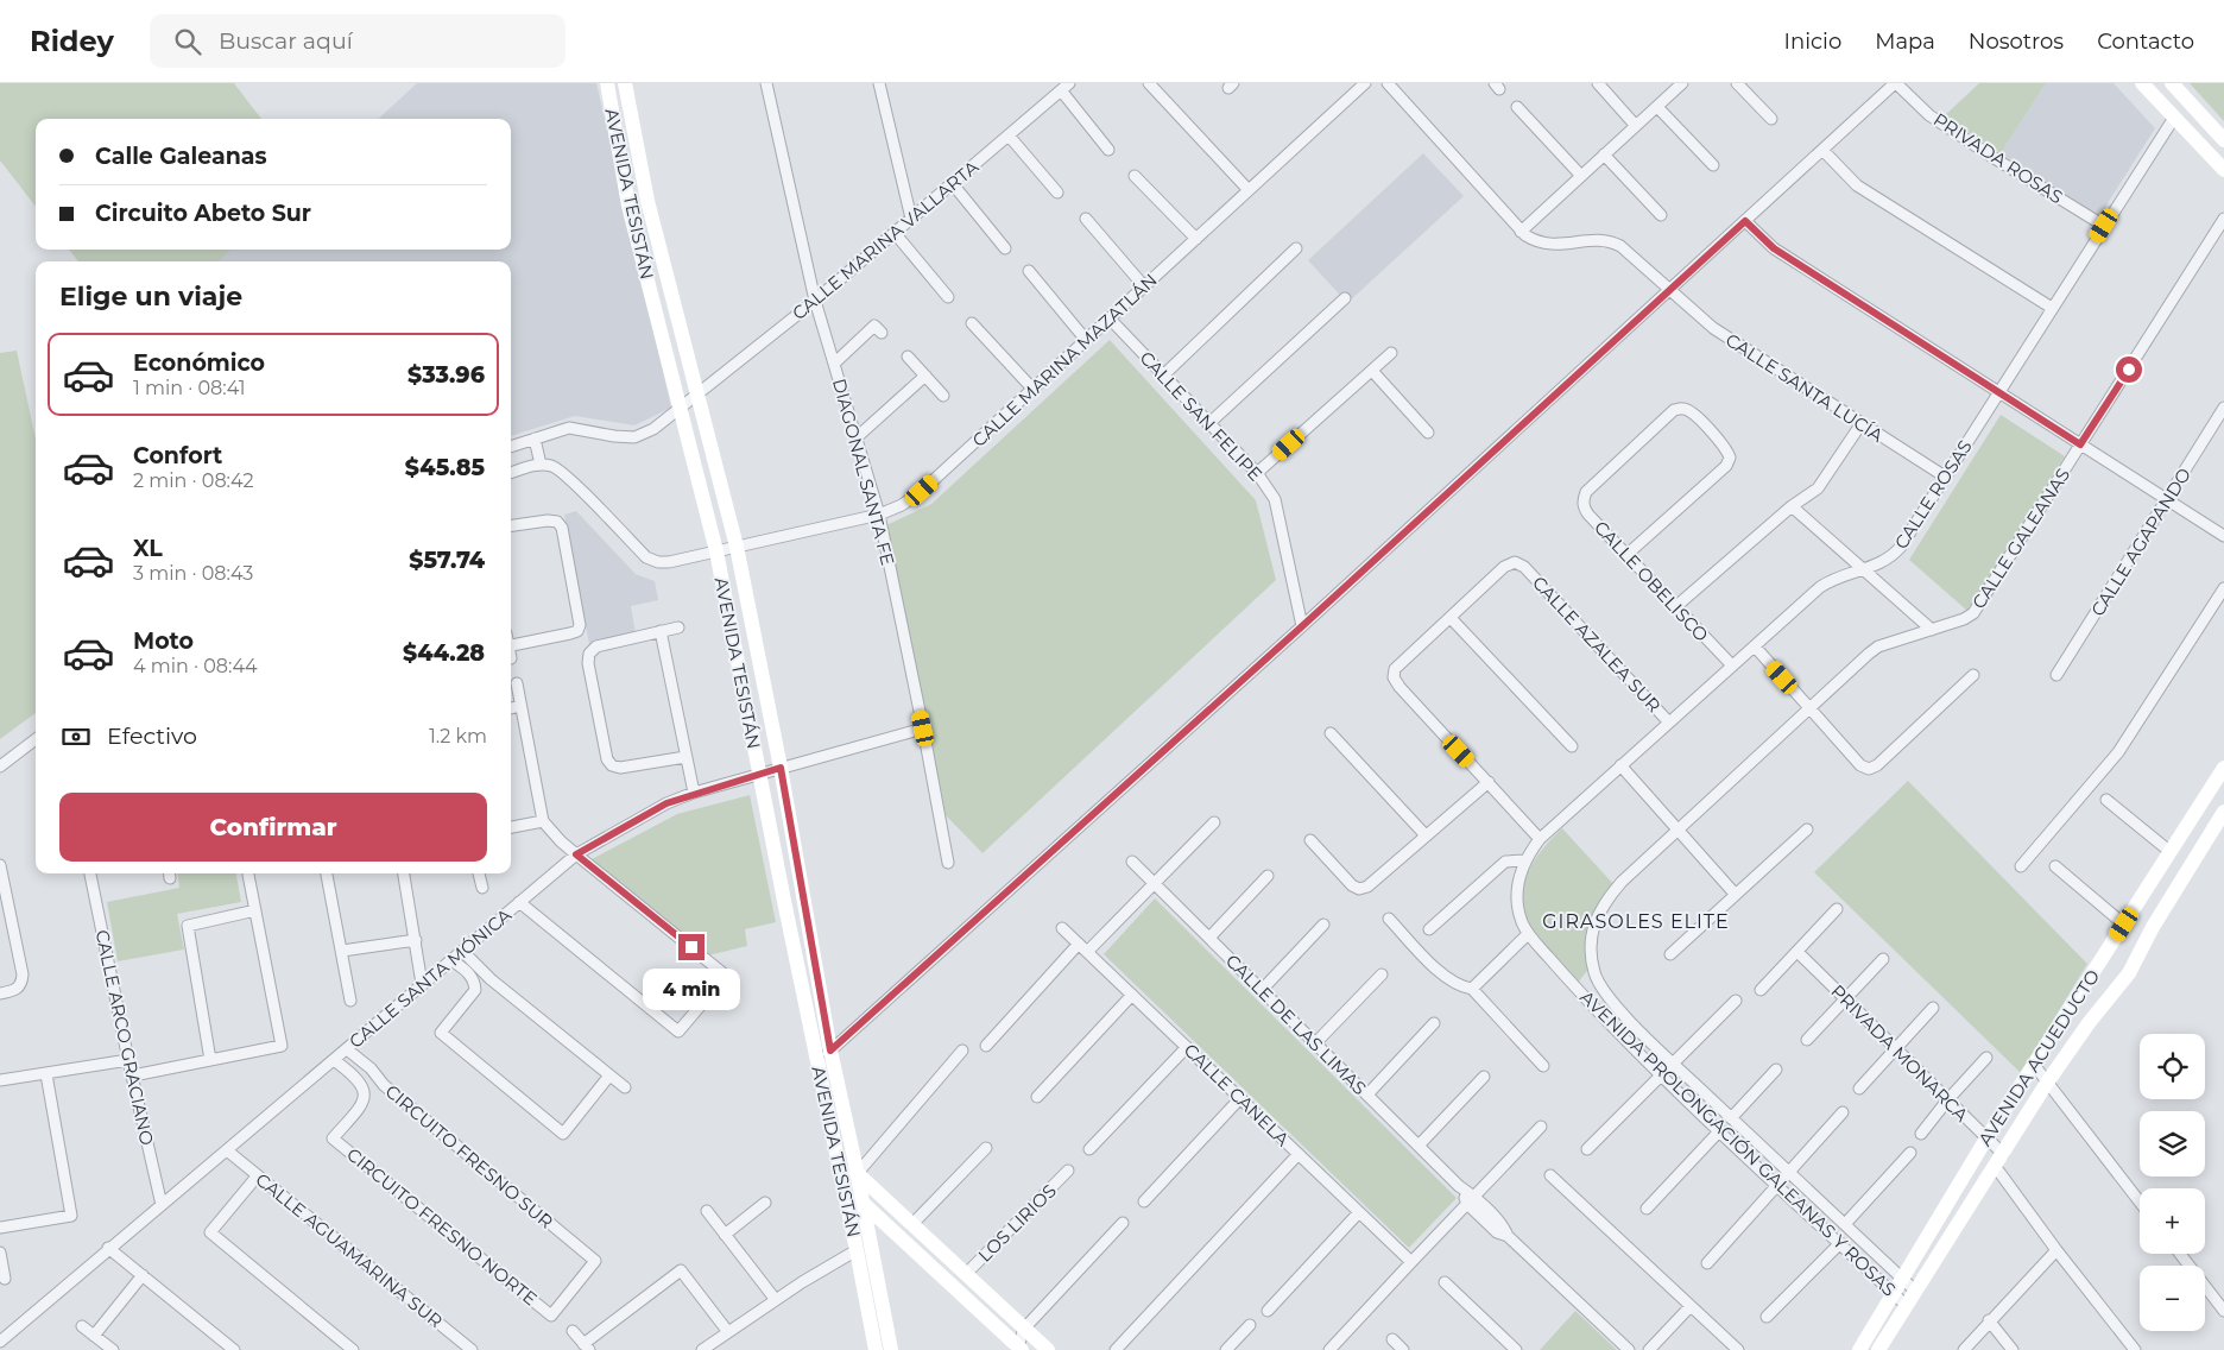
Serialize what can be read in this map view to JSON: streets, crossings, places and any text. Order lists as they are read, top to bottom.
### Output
{
  "streets": {
    "street": [
      "PRIVADA ROSAS",
      "AVENIDA TESISTÁN",
      "CALLE MARINA VALLARTA",
      "CALLE MARINA MAZATLÁN",
      "CALLE SANTA LUCÍA",
      "CALLE SAN FELIPE",
      "DIAGONAL SANTA FE",
      "CALLE ROSAS",
      "CALLE GALEANAS",
      "CALLE AGAPANDO",
      "CALLE OBELISCO",
      "CALLE AZALEA SUR",
      "CALLE SANTA MÓNICA",
      "CALLE DE LAS LIMAS",
      "CALLE ARCO GRACIANO",
      "PRIVADA MONARCA",
      "AVENIDA ACUEDUCTO",
      "CALLE CANELA",
      "AVENIDA PROLONGACIÓN GALEANAS Y ROSAS",
      "CIRCUITO FRESNO SUR",
      "LOS LIRIOS",
      "CIRCUITO FRESNO NORTE",
      "CALLE AGUAMARINA SUR"
    ]
  },
  "crossings": [
    ["PRIVADA ROSAS", "CALLE ROSAS"],
    ["AVENIDA TESISTÁN", "CALLE MARINA VALLARTA"],
    ["AVENIDA TESISTÁN", "CALLE MARINA MAZATLÁN"],
    ["AVENIDA TESISTÁN", "CALLE SANTA MÓNICA"],
    ["CALLE MARINA VALLARTA", "DIAGONAL SANTA FE"],
    ["CALLE MARINA MAZATLÁN", "CALLE SAN FELIPE"],
    ["CALLE MARINA MAZATLÁN", "DIAGONAL SANTA FE"],
    ["CALLE SANTA LUCÍA", "CALLE ROSAS"],
    ["DIAGONAL SANTA FE", "CALLE SANTA MÓNICA"],
    ["CALLE ROSAS", "CALLE OBELISCO"],
    ["CALLE ROSAS", "CALLE AZALEA SUR"],
    ["CALLE ROSAS", "AVENIDA PROLONGACIÓN GALEANAS Y ROSAS"],
    ["CALLE GALEANAS", "AVENIDA PROLONGACIÓN GALEANAS Y ROSAS"],
    ["CALLE SANTA MÓNICA", "CALLE ARCO GRACIANO"],
    ["CALLE SANTA MÓNICA", "CIRCUITO FRESNO SUR"],
    ["CALLE SANTA MÓNICA", "CIRCUITO FRESNO NORTE"],
    ["CALLE SANTA MÓNICA", "CALLE AGUAMARINA SUR"],
    ["PRIVADA MONARCA", "AVENIDA ACUEDUCTO"],
    ["AVENIDA ACUEDUCTO", "AVENIDA PROLONGACIÓN GALEANAS Y ROSAS"],
    ["CIRCUITO FRESNO SUR", "CIRCUITO FRESNO NORTE"]
  ],
  "districts": ["GIRASOLES ELITE"],
  "page": {
    "header": "Ridey",
    "search": "Buscar aquí",
    "nav": [
      "Inicio",
      "Mapa",
      "Nosotros",
      "Contacto"
    ],
    "banner": ["Calle Galeanas", "Circuito Abeto Sur"],
    "heading": "Elige un viaje",
    "list": [
      {
        "name": "Económico",
        "note": "1 min · 08:41",
        "value": "$33.96"
      },
      {
        "name": "Confort",
        "note": "2 min · 08:42",
        "value": "$45.85"
      },
      {
        "name": "XL",
        "note": "3 min · 08:43",
        "value": "$57.74"
      },
      {
        "name": "Moto",
        "note": "4 min · 08:44",
        "value": "$44.28"
      }
    ],
    "pay": ["Efectivo", "1.2 km"],
    "buttons": "Confirmar",
    "bubble": "4 min",
    "map_buttons": ["+", "−"]
  }
}
